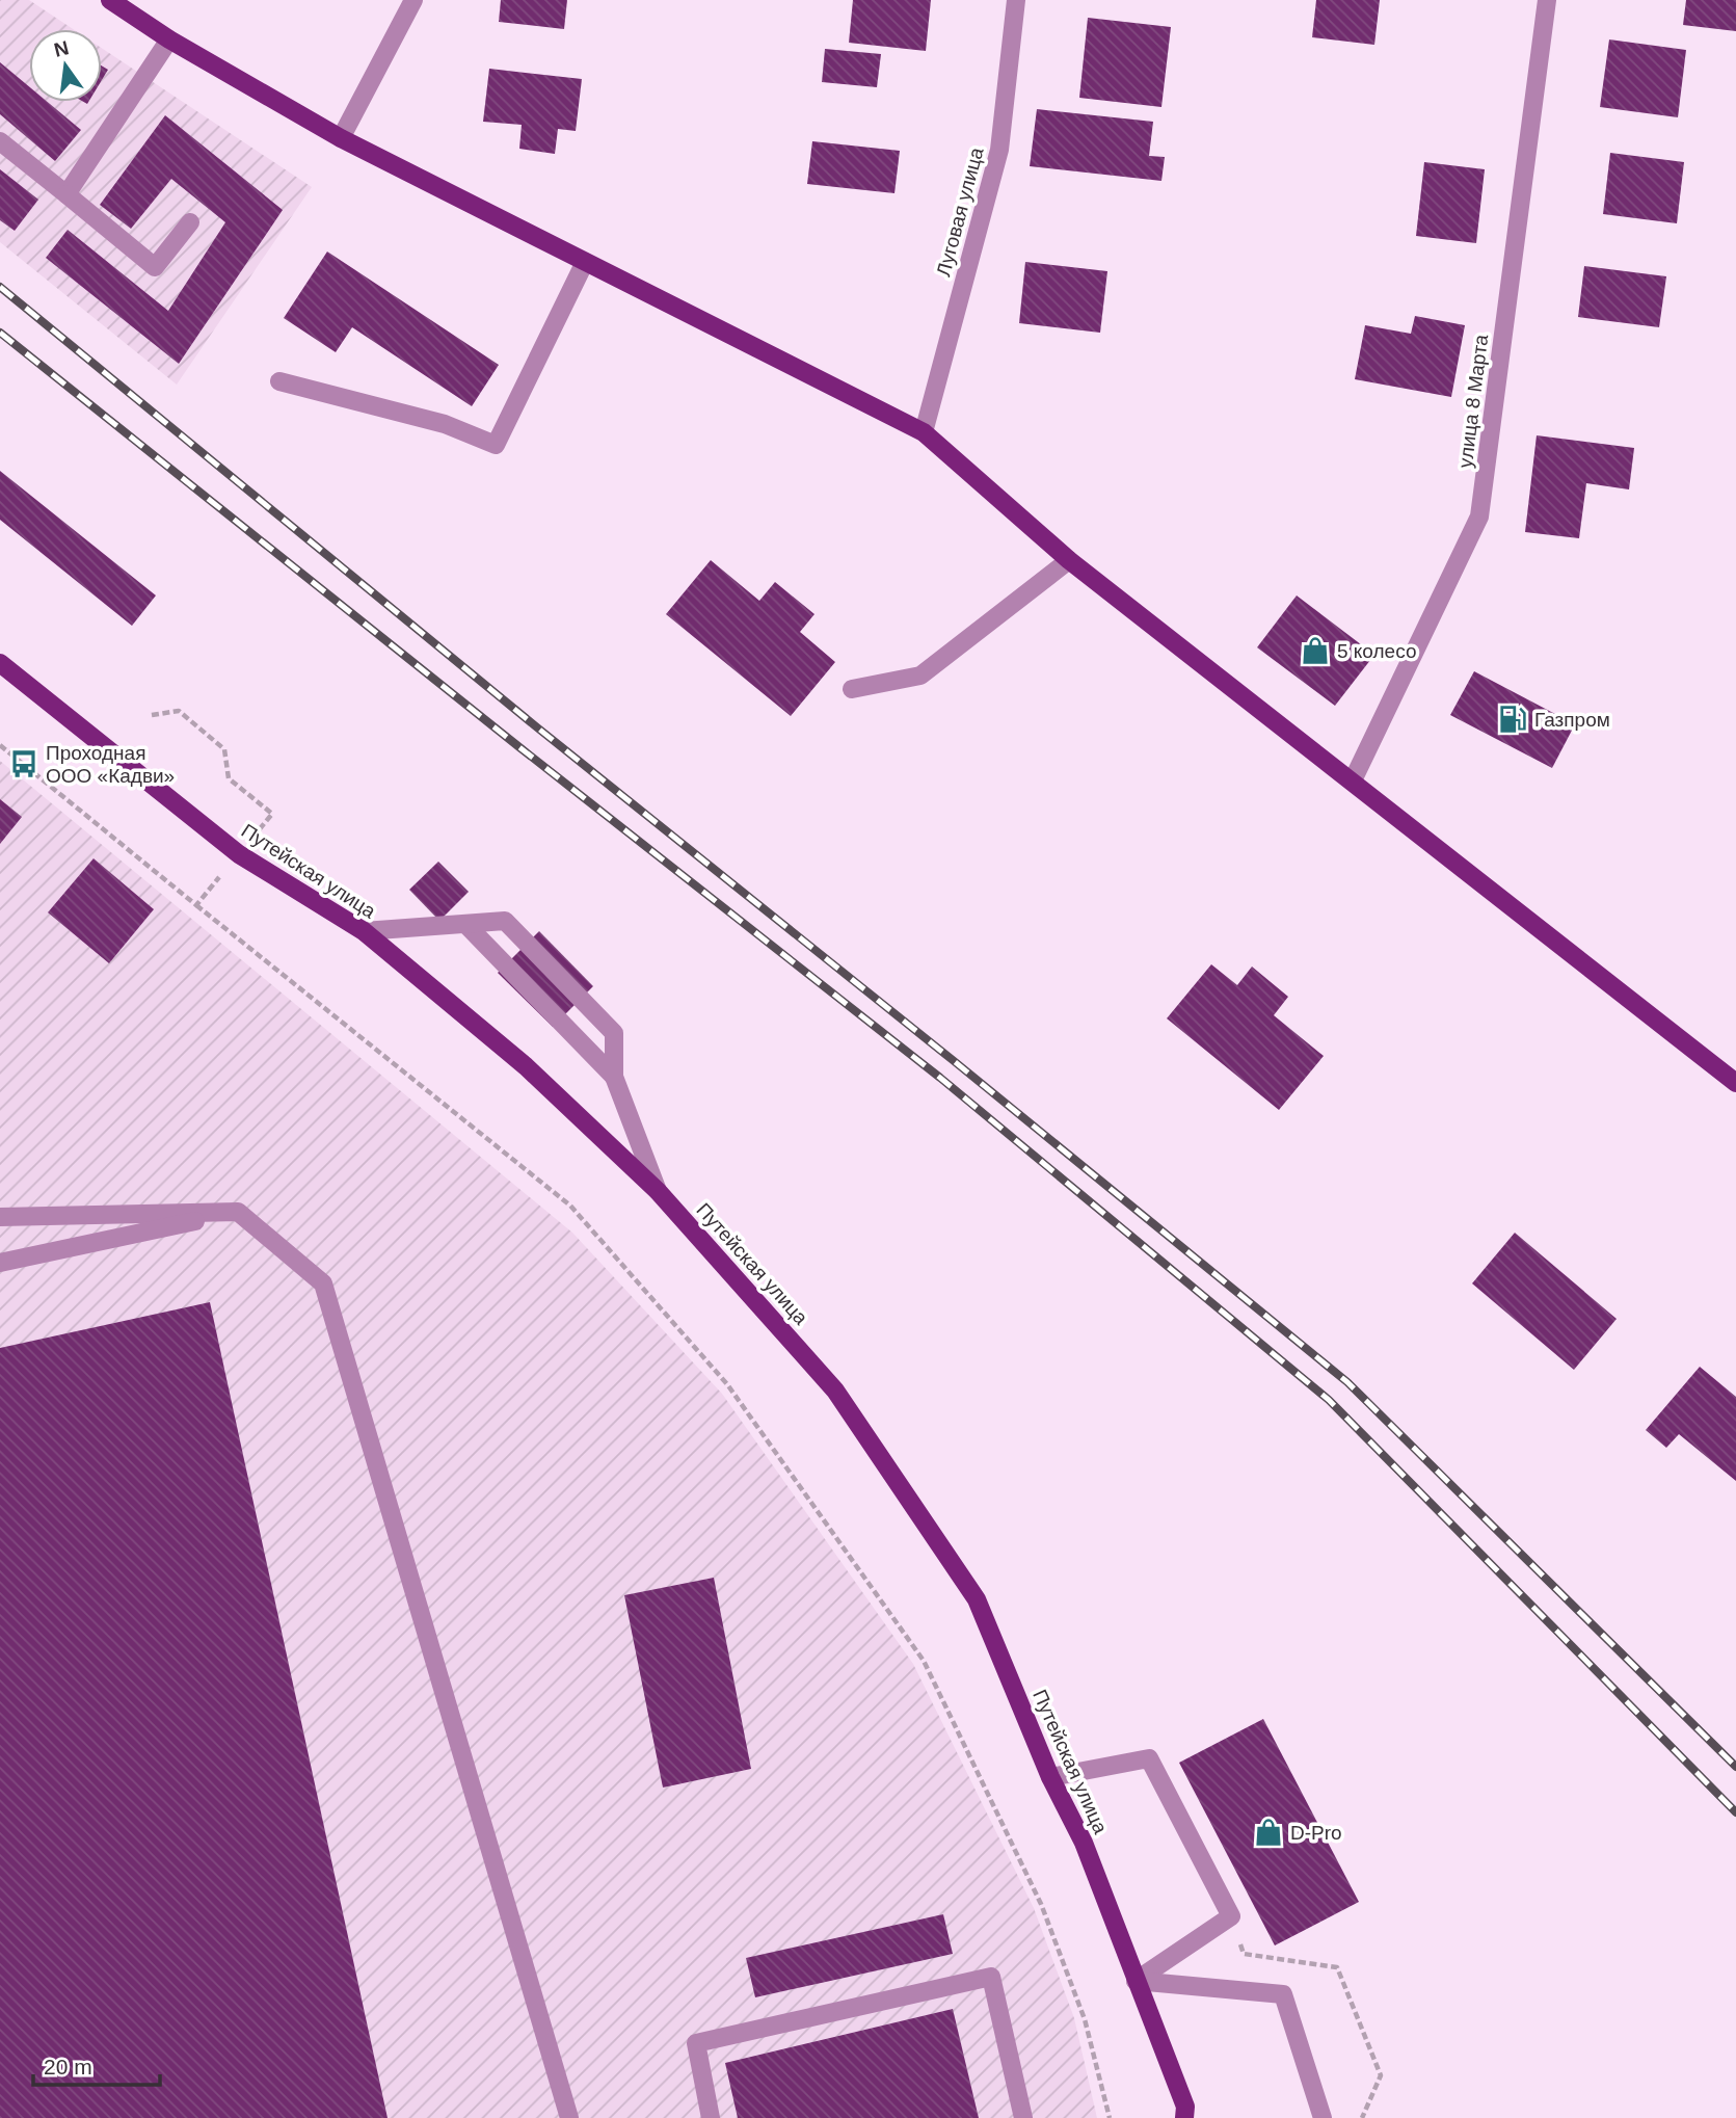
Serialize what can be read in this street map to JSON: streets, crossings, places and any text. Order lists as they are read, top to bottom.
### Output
{
  "streets": {
    "main road": ["Путейская улица"],
    "street": ["Луговая улица", "улица 8 Марта"]
  },
  "places": {
    "shop": ["5 колесо", "D-Pro"],
    "fuel station": ["Газпром"],
    "bus stop": ["Проходная ООО «Кадви»"]
  },
  "scale_bar": "20 m",
  "north": "top"
}
